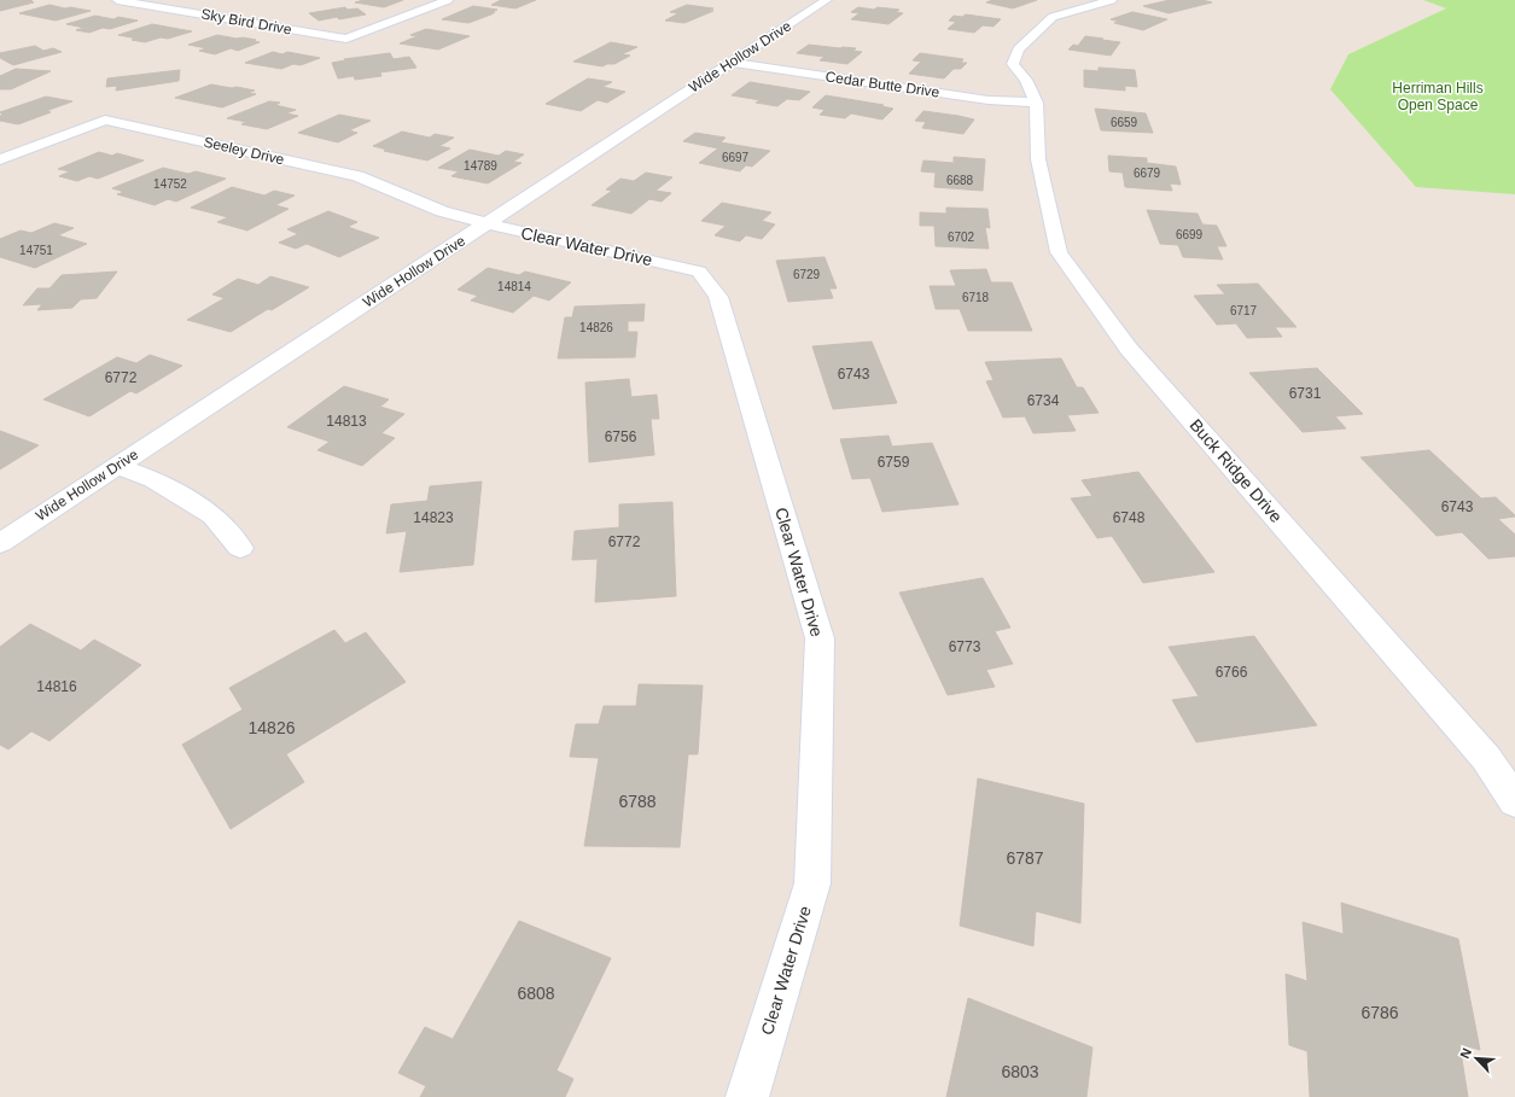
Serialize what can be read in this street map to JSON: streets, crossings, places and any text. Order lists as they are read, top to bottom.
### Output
{
  "streets": {
    "street": [
      "Sky Bird Drive",
      "Wide Hollow Drive",
      "Cedar Butte Drive",
      "Seeley Drive",
      "Clear Water Drive",
      "Buck Ridge Drive"
    ]
  },
  "crossings": [
    ["Wide Hollow Drive", "Cedar Butte Drive"],
    ["Wide Hollow Drive", "Seeley Drive"],
    ["Wide Hollow Drive", "Clear Water Drive"],
    ["Cedar Butte Drive", "Buck Ridge Drive"],
    ["Seeley Drive", "Clear Water Drive"]
  ],
  "parks": ["Herriman Hills Open Space"],
  "house_numbers": [
    "6659",
    "6697",
    "14789",
    "6679",
    "6688",
    "14752",
    "6699",
    "6702",
    "14751",
    "6729",
    "14814",
    "6718",
    "6717",
    "14826",
    "6743",
    "6772",
    "6731",
    "6734",
    "14813",
    "6756",
    "6759",
    "6743",
    "14823",
    "6748",
    "6772",
    "6773",
    "6766",
    "14816",
    "14826",
    "6788",
    "6787",
    "6808",
    "6786",
    "6803"
  ],
  "north": "top left"
}
